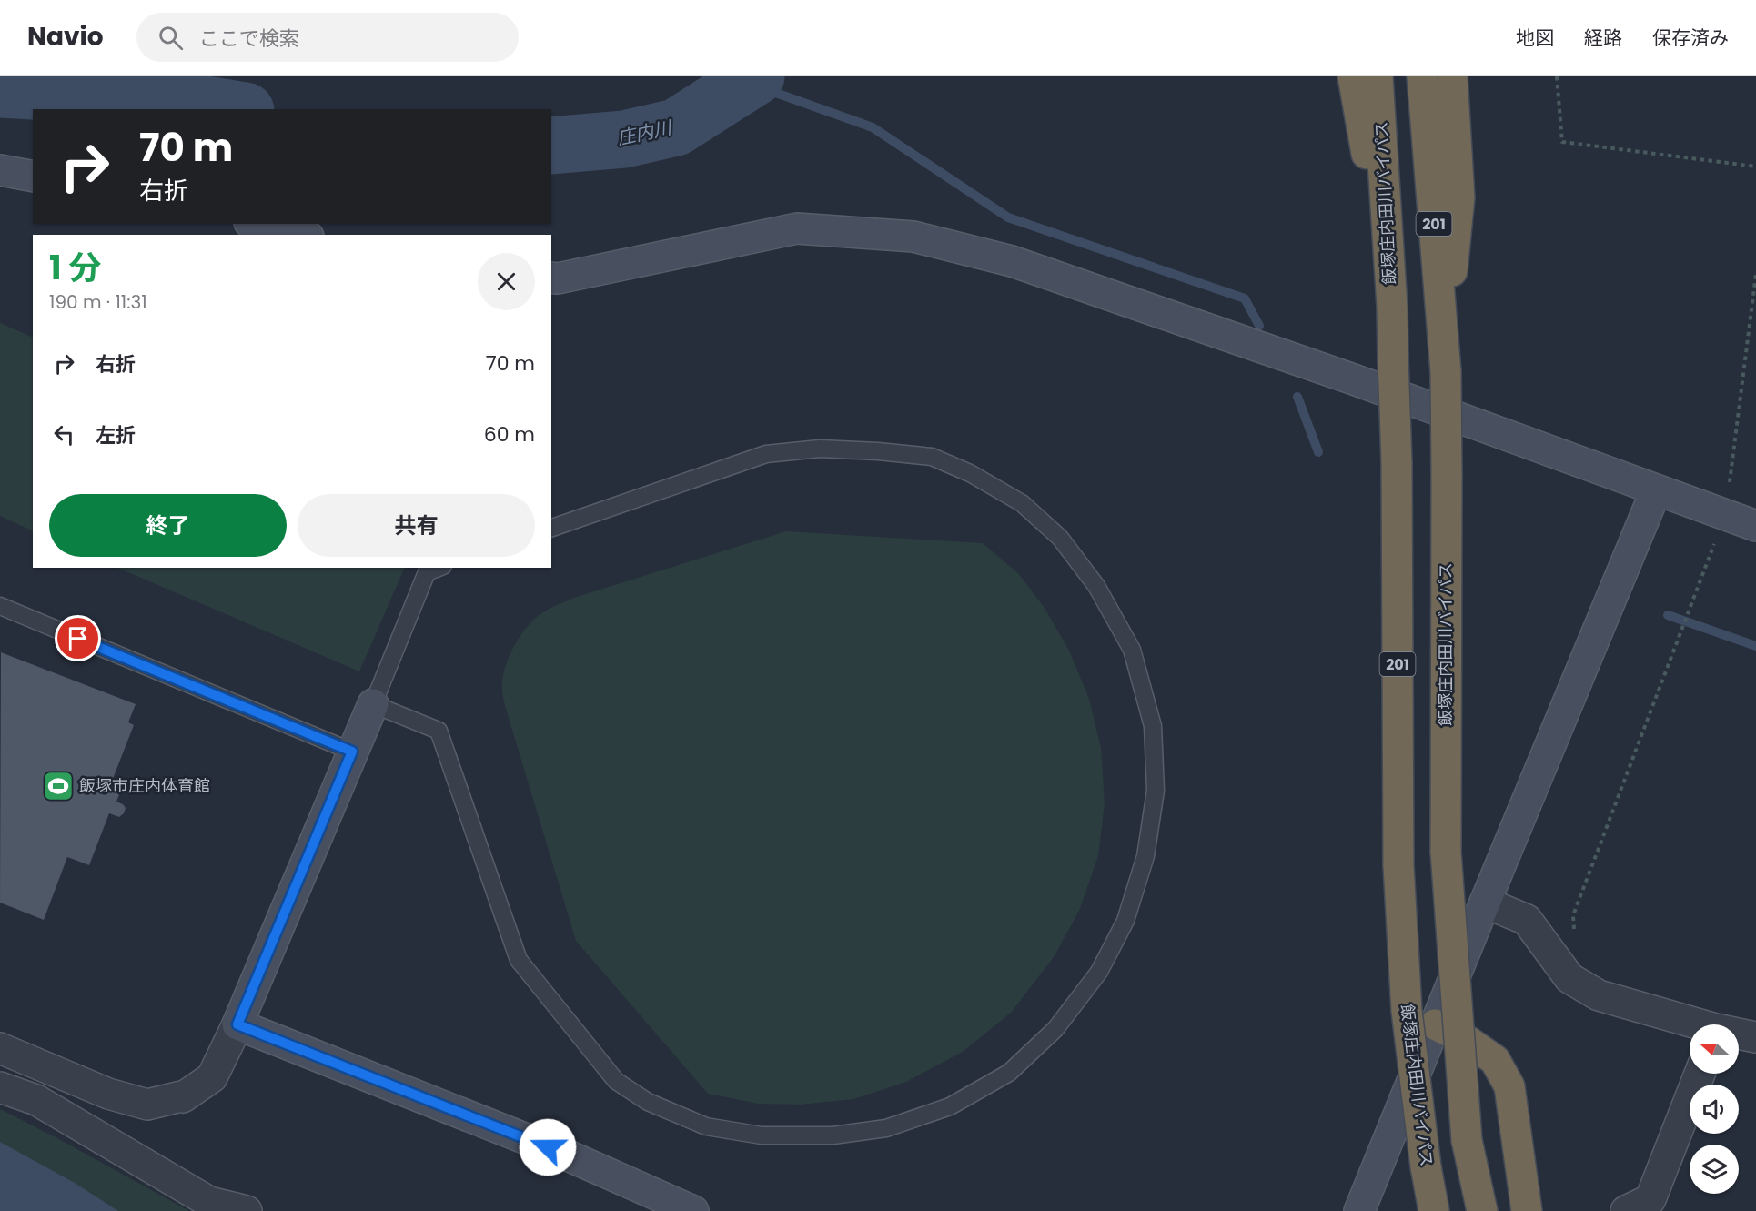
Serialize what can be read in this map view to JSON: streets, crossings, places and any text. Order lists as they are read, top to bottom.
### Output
{
  "streets": {
    "highway": ["飯塚庄内田川バイパス", "201"]
  },
  "water": ["庄内川"],
  "places": {
    "sports": ["飯塚市庄内体育館"]
  },
  "north": "left",
  "page": {
    "header": "Navio",
    "search": "ここで検索",
    "nav": ["地図", "経路", "保存済み"],
    "turn": ["70 m", "右折"],
    "heading": ["1 分", "190 m · 11:31"],
    "list": [
      {
        "name": "右折",
        "value": "70 m"
      },
      {
        "name": "左折",
        "value": "60 m"
      }
    ],
    "buttons": ["終了", "共有"]
  }
}
